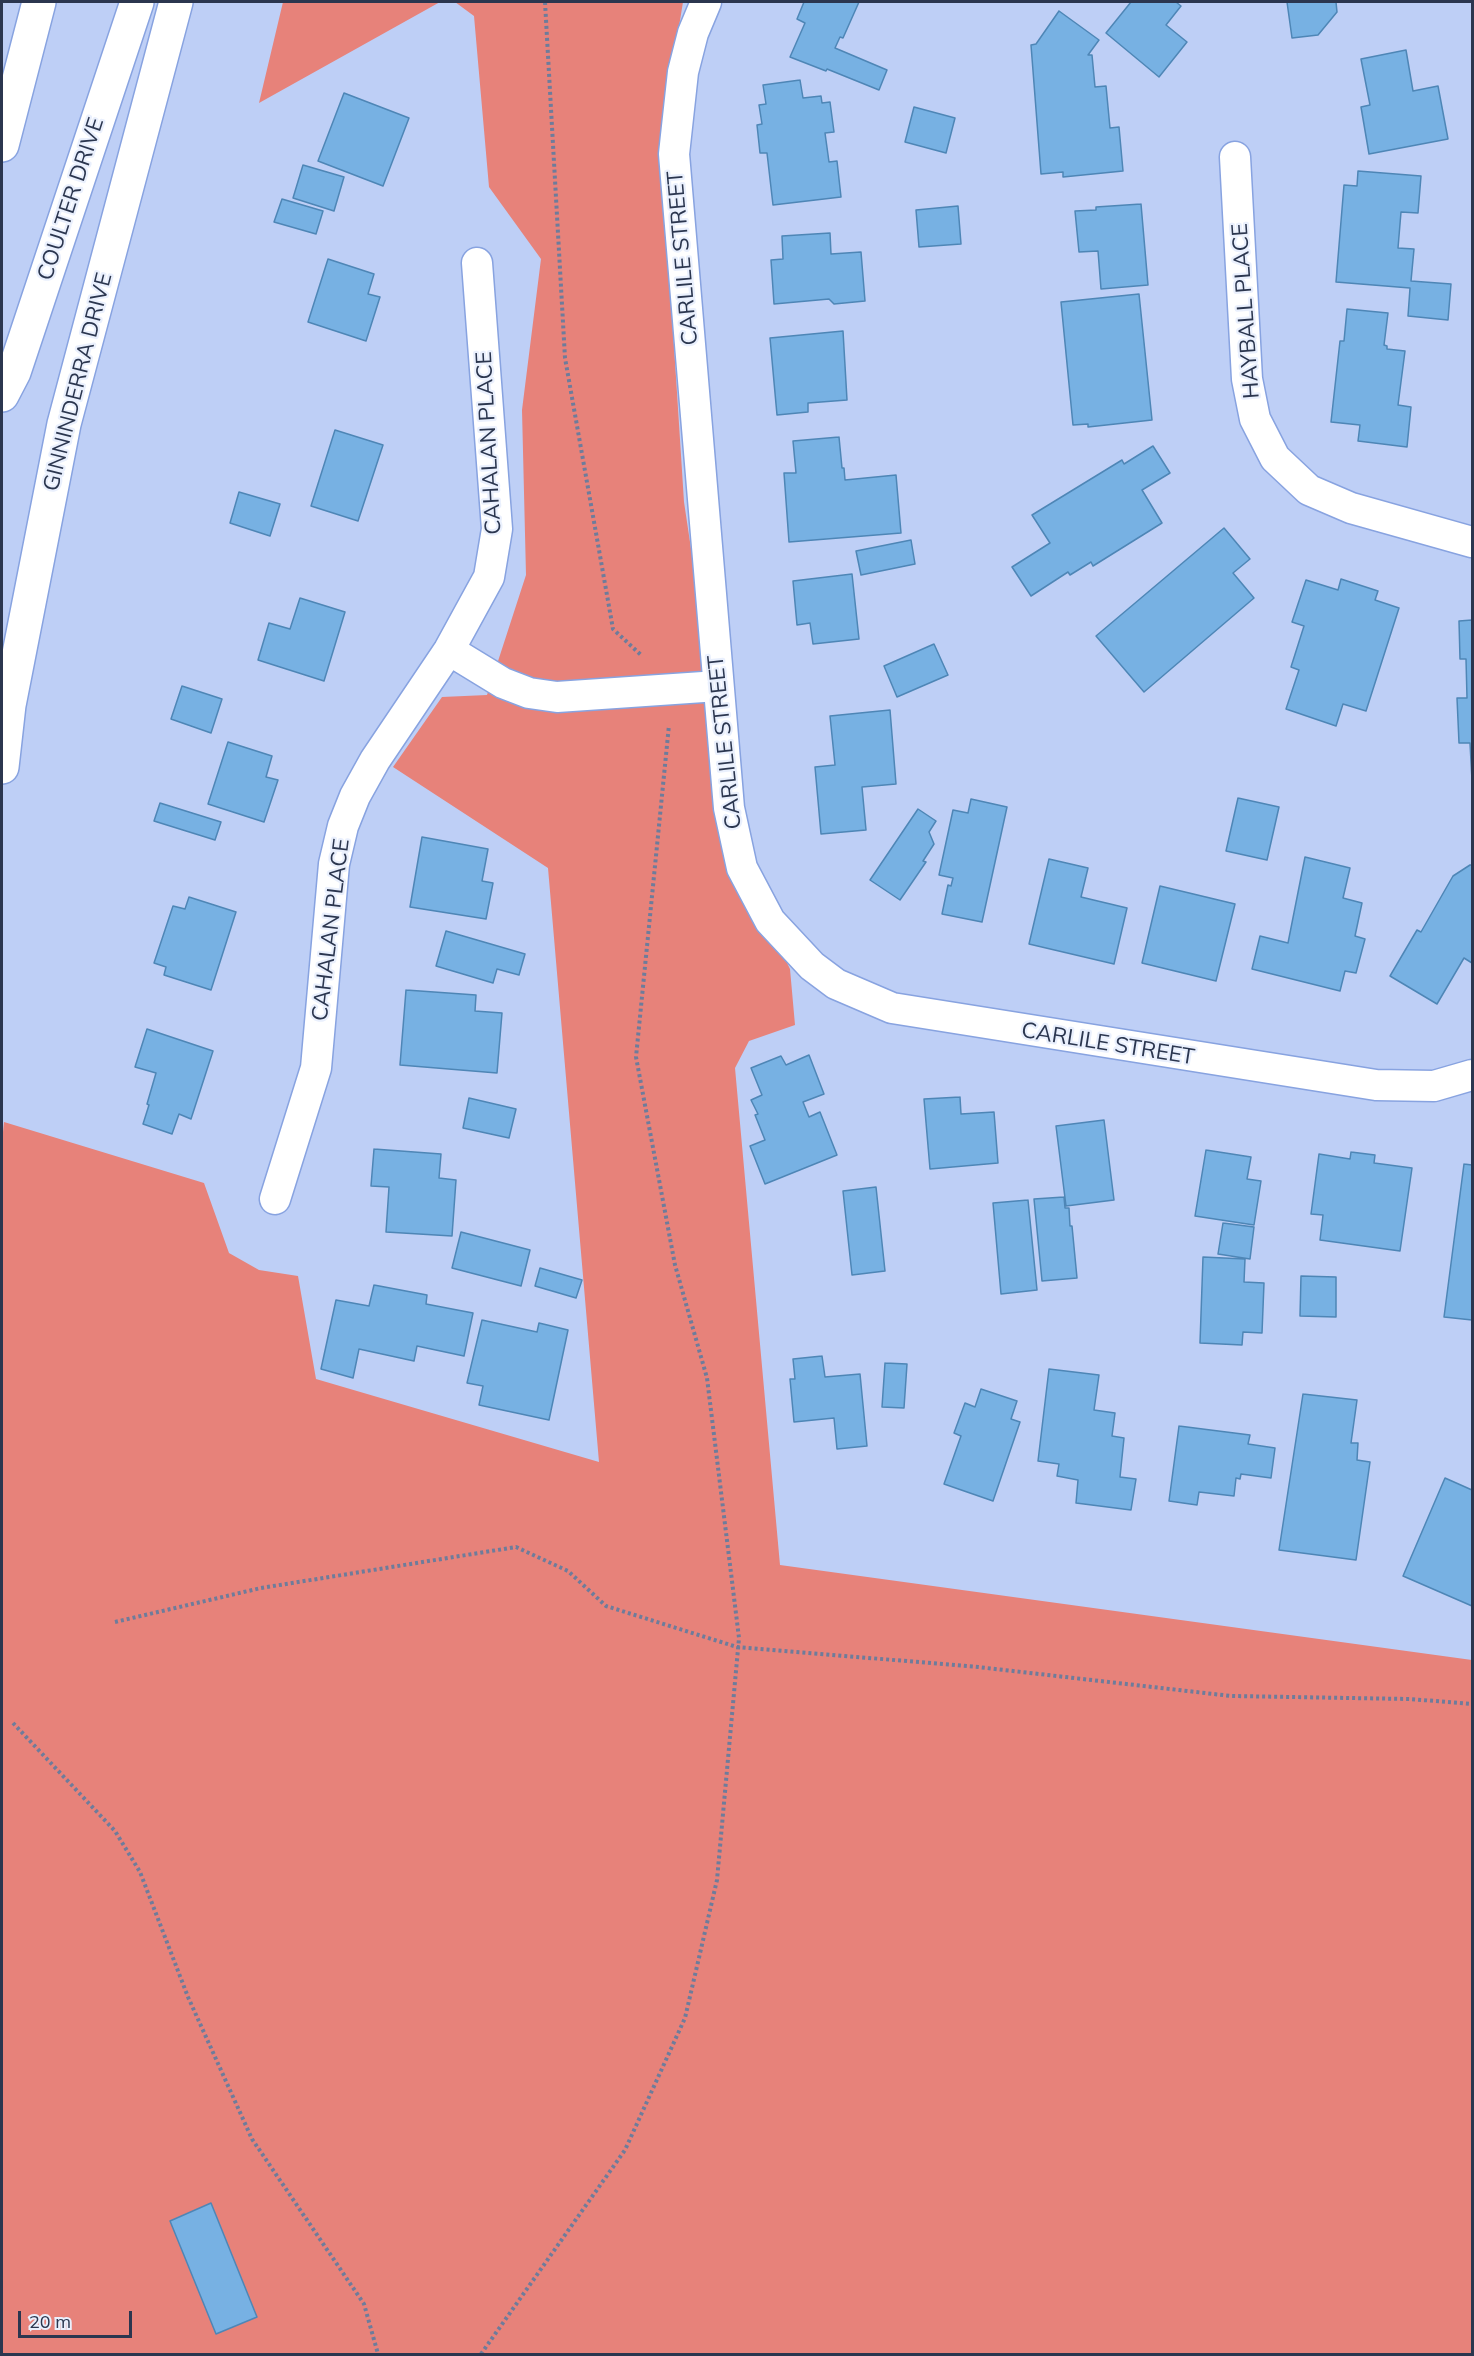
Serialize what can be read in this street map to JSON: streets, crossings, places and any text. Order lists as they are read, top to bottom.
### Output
{
  "streets": {
    "main road": ["COULTER DRIVE", "GINNINDERRA DRIVE"],
    "street": ["CARLILE STREET", "HAYBALL PLACE", "CAHALAN PLACE"]
  },
  "scale_bar": "20 m"
}
